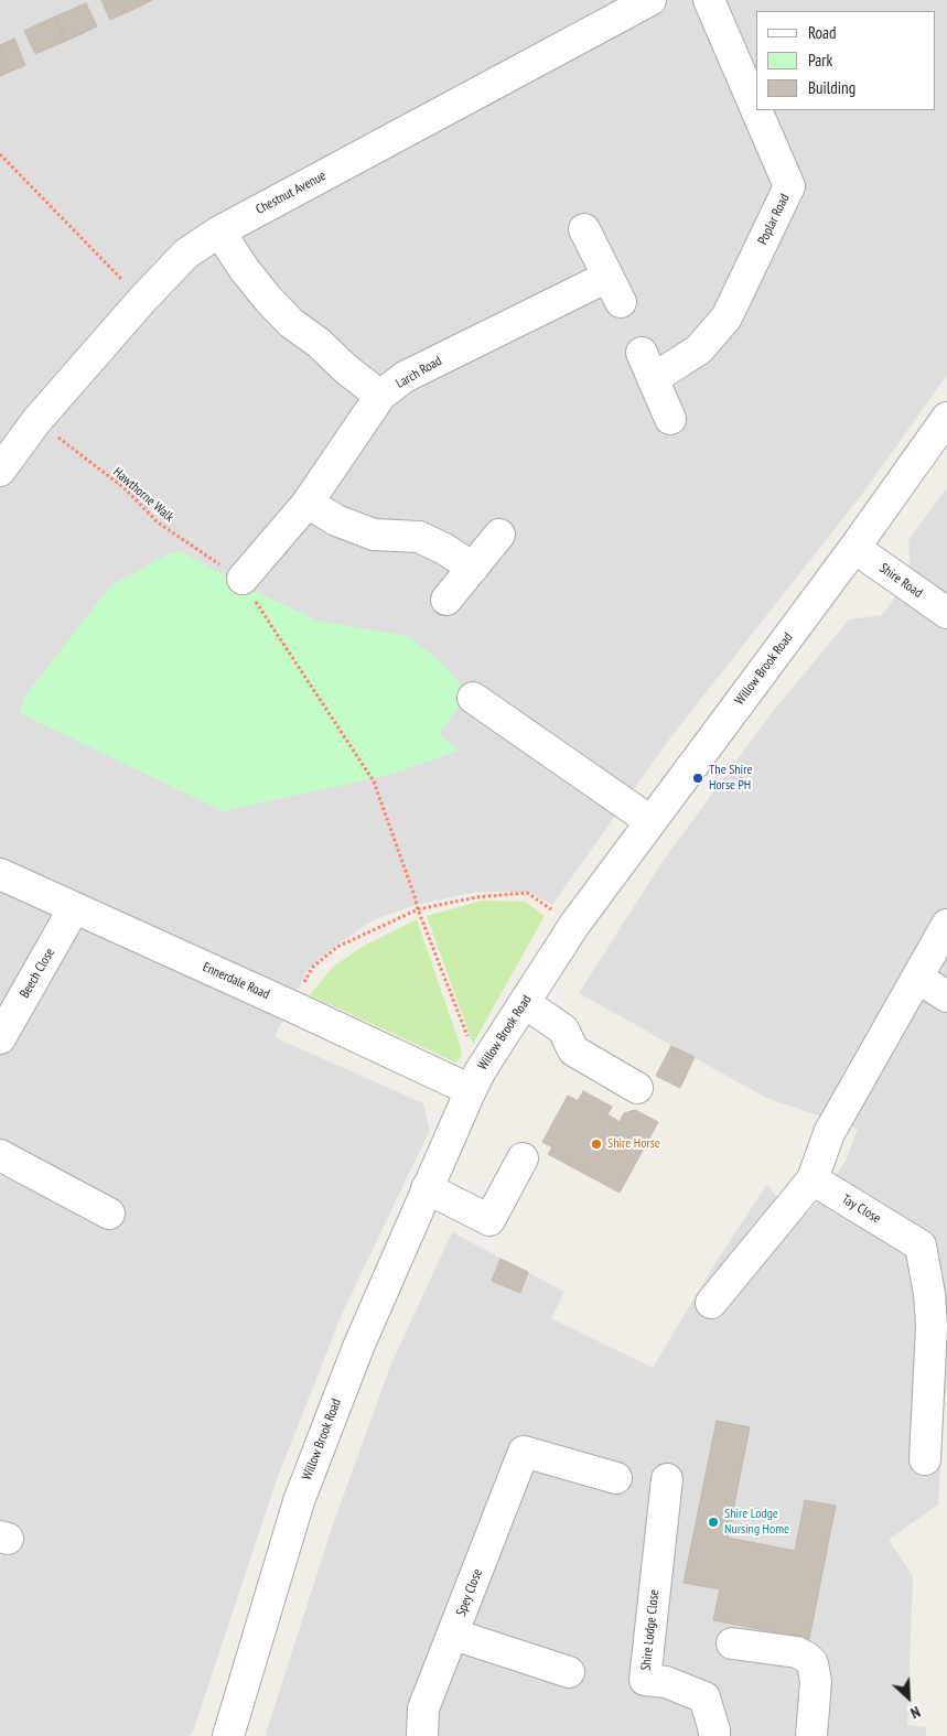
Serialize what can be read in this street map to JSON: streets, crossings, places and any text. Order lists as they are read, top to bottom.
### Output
{
  "streets": {
    "street": [
      "Chestnut Avenue",
      "Poplar Road",
      "Larch Road",
      "Shire Road",
      "Willow Brook Road",
      "Beech Close",
      "Ennerdale Road",
      "Tay Close",
      "Spey Close",
      "Shire Lodge Close"
    ],
    "path": ["Hawthorne Walk"]
  },
  "crossings": [
    ["Chestnut Avenue", "Larch Road"],
    ["Chestnut Avenue", "Hawthorne Walk"],
    ["Shire Road", "Willow Brook Road"],
    ["Willow Brook Road", "Ennerdale Road"],
    ["Beech Close", "Ennerdale Road"]
  ],
  "places": ["The Shire Horse PH", "Shire Horse", "Shire Lodge Nursing Home"],
  "legend": ["Road", "Park", "Building"],
  "north": "bottom right"
}
